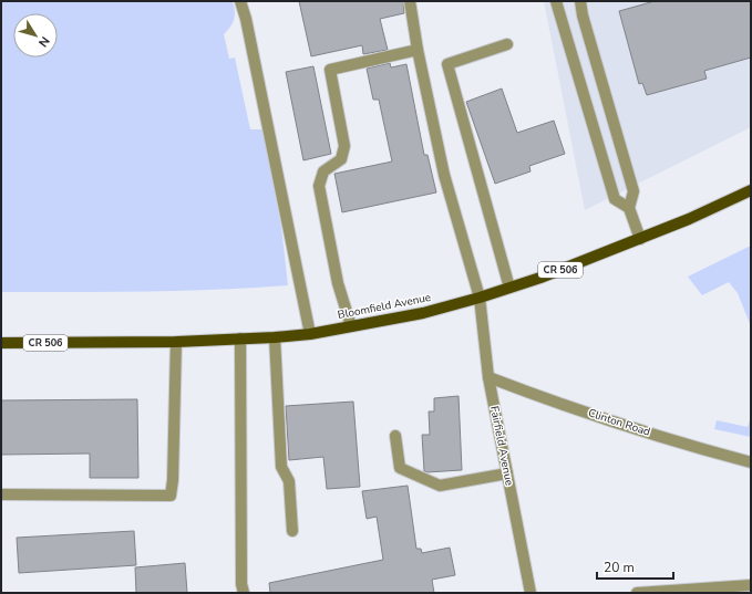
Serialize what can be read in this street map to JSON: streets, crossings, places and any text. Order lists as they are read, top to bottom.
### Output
{
  "streets": {
    "main road": ["CR 506", "Bloomfield Avenue"],
    "street": ["Clinton Road", "Fairfield Avenue"]
  },
  "crossings": [
    ["Bloomfield Avenue", "Fairfield Avenue"],
    ["Clinton Road", "Fairfield Avenue"]
  ],
  "scale_bar": "20 m",
  "north": "bottom right"
}
